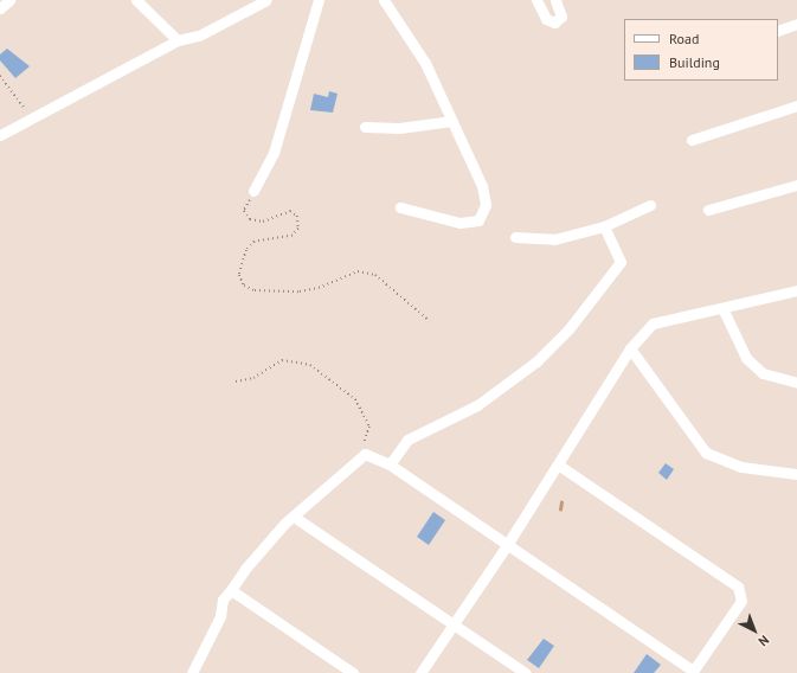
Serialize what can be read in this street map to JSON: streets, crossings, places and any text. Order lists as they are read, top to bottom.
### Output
{
  "legend": ["Road", "Building"],
  "north": "bottom right"
}
